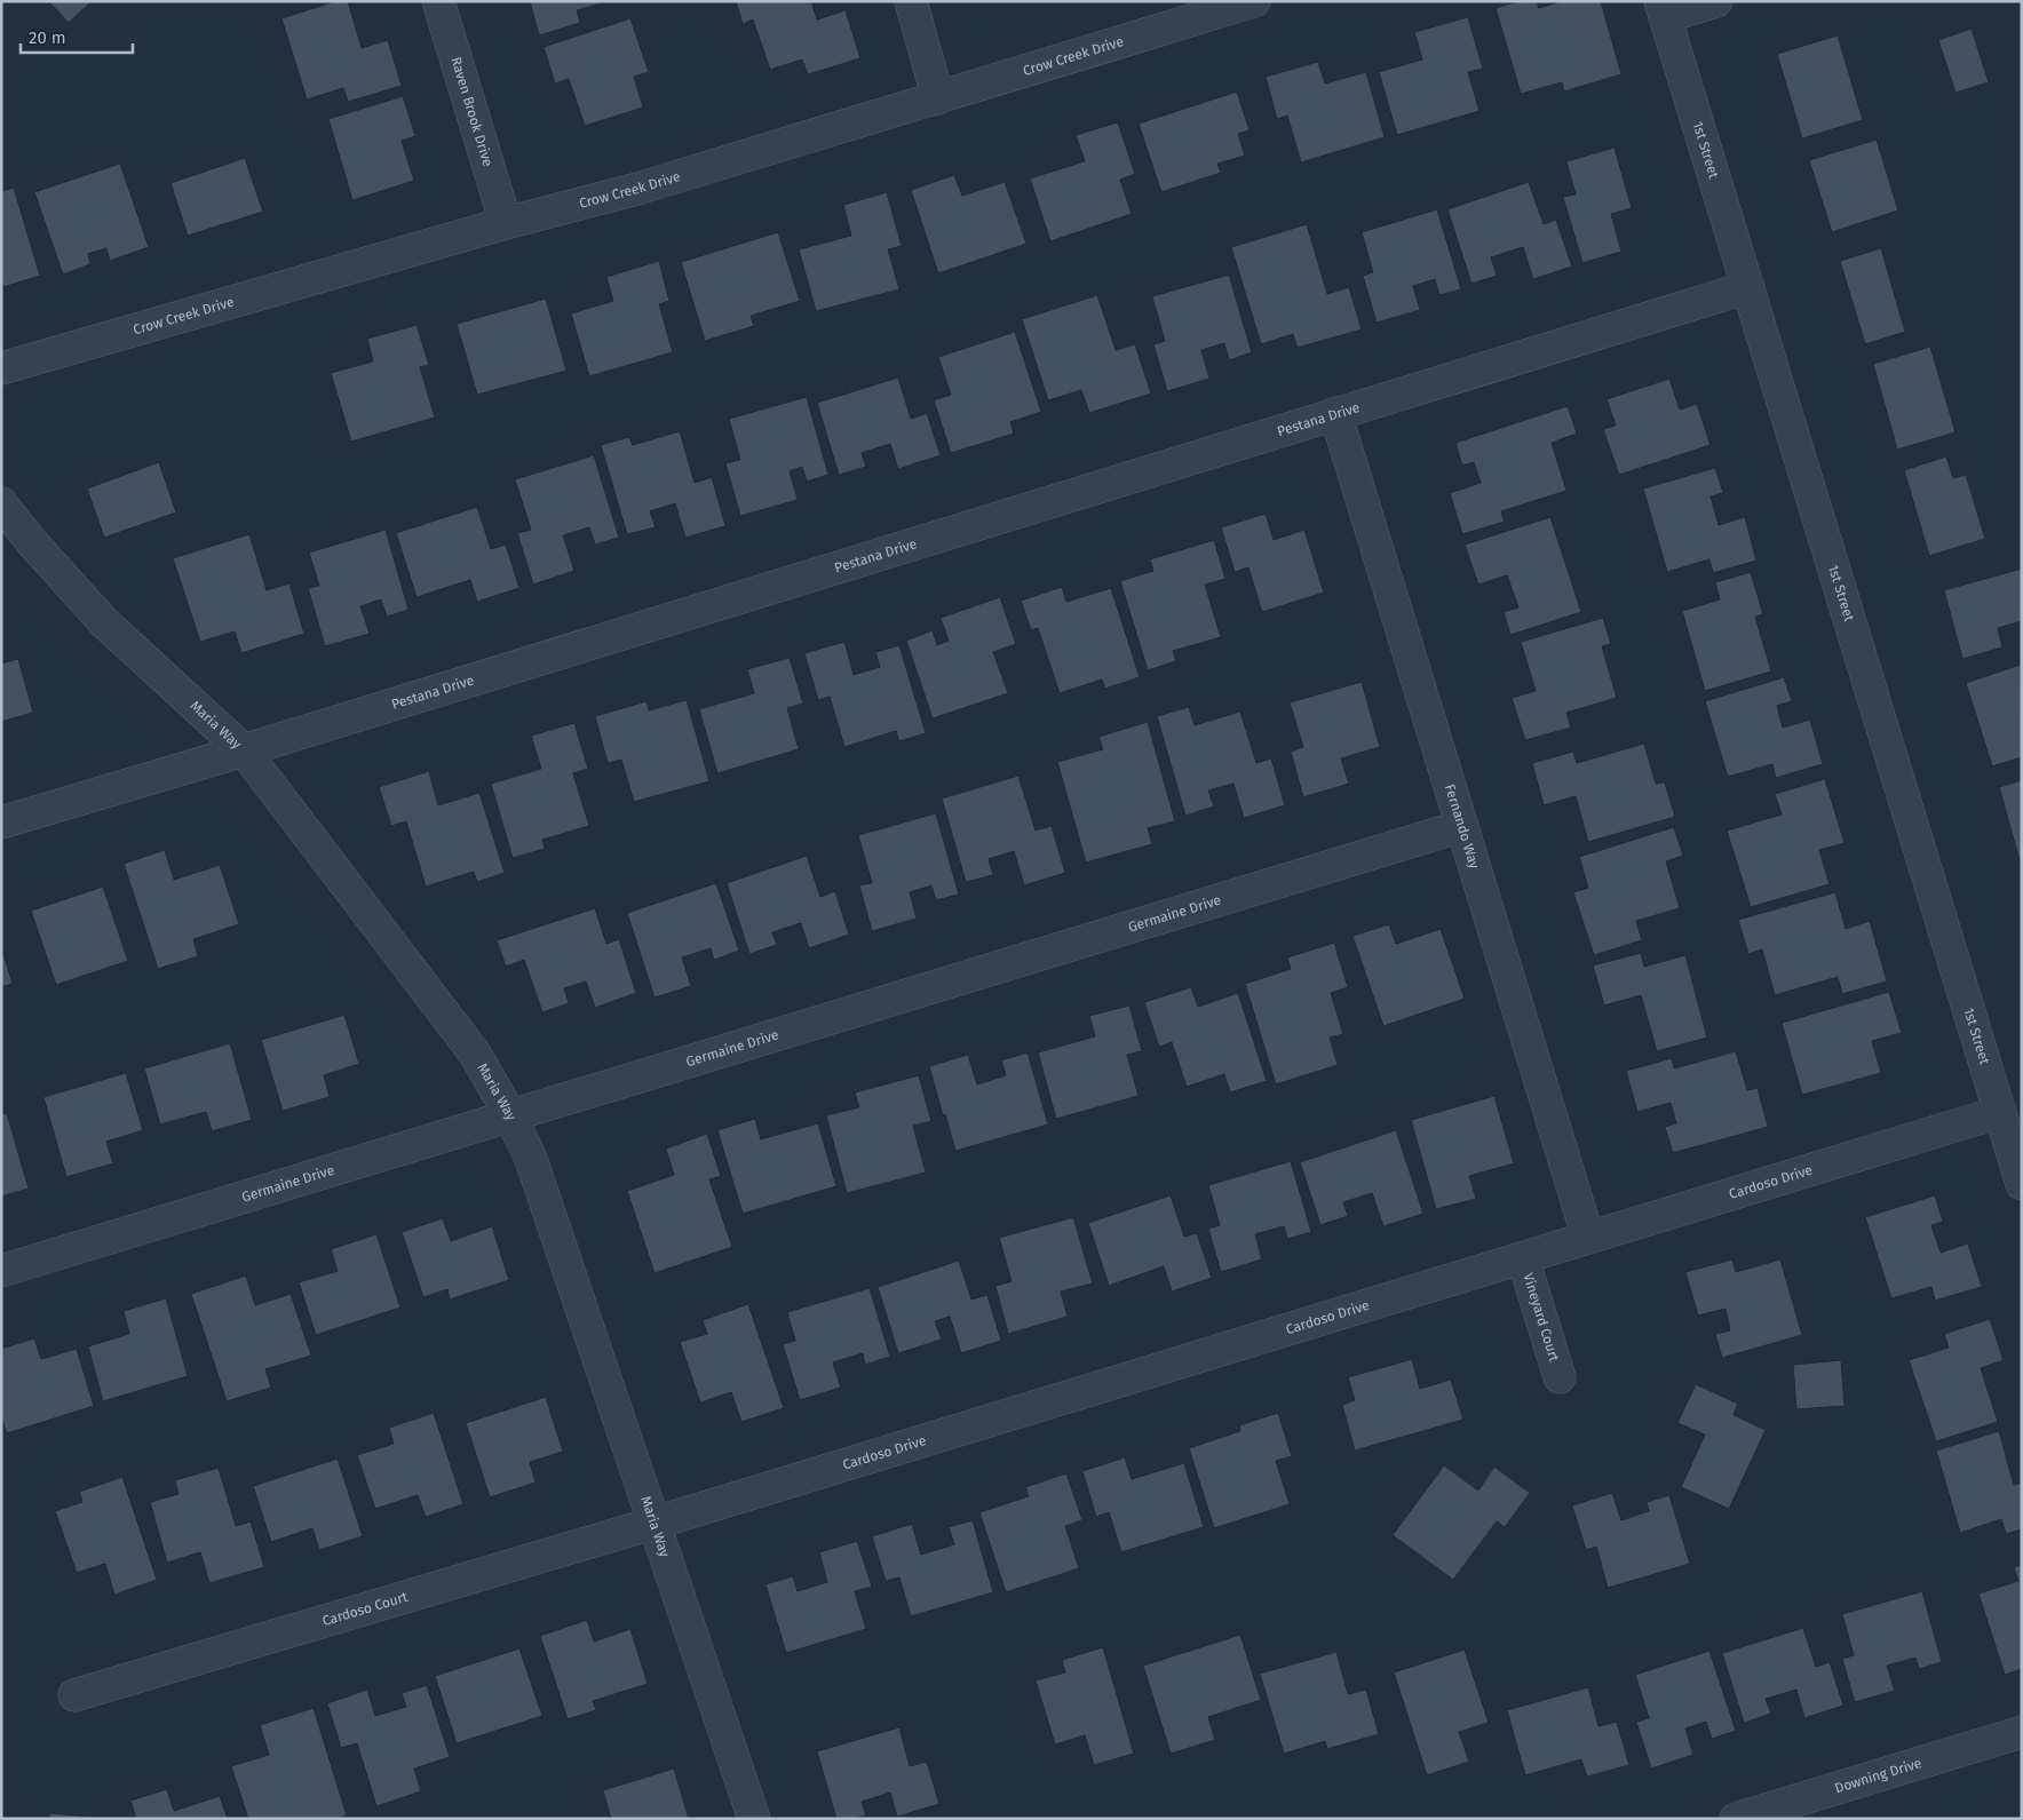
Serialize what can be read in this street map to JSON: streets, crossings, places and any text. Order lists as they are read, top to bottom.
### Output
{
  "streets": {
    "street": [
      "Crow Creek Drive",
      "Raven Brook Drive",
      "1st Street",
      "Pestana Drive",
      "Maria Way",
      "Fernando Way",
      "Germaine Drive",
      "Cardoso Drive",
      "Vineyard Court",
      "Cardoso Court",
      "Downing Drive"
    ]
  },
  "crossings": [
    ["Crow Creek Drive", "Raven Brook Drive"],
    ["1st Street", "Pestana Drive"],
    ["1st Street", "Cardoso Drive"],
    ["Pestana Drive", "Maria Way"],
    ["Pestana Drive", "Fernando Way"],
    ["Maria Way", "Germaine Drive"],
    ["Maria Way", "Cardoso Drive"],
    ["Maria Way", "Cardoso Court"],
    ["Fernando Way", "Germaine Drive"],
    ["Fernando Way", "Cardoso Drive"],
    ["Cardoso Drive", "Vineyard Court"],
    ["Cardoso Drive", "Cardoso Court"]
  ],
  "scale_bar": "20 m"
}
